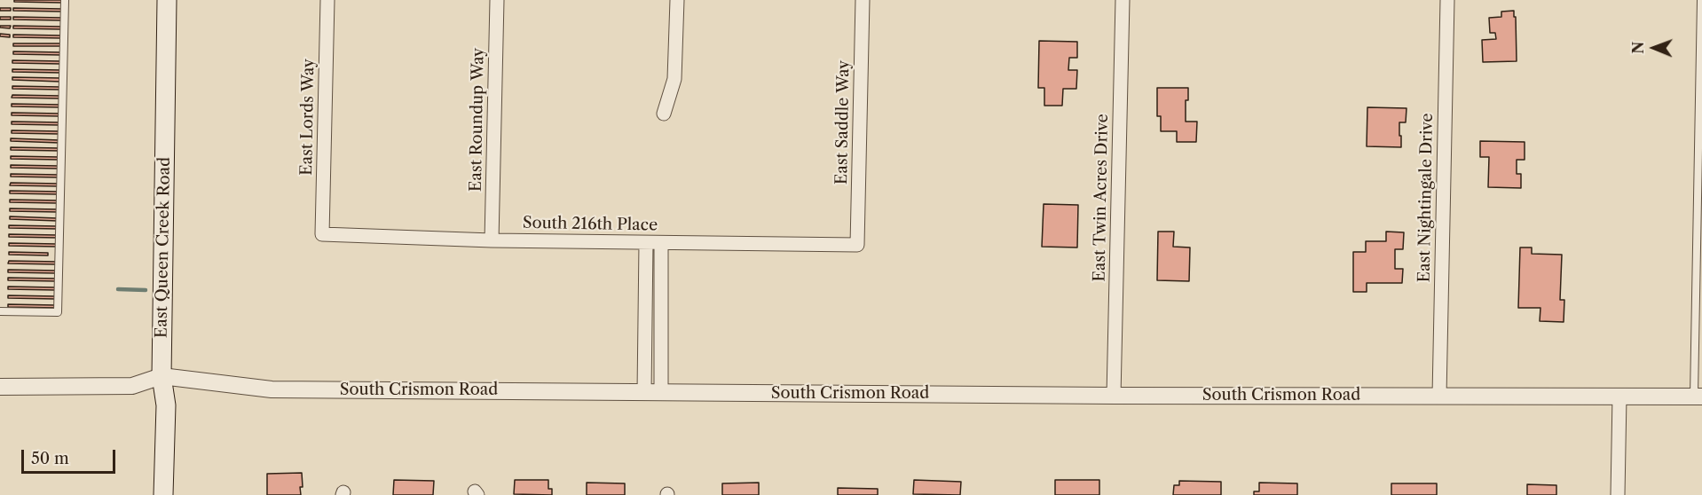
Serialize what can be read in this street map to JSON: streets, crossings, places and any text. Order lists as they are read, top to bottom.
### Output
{
  "streets": {
    "main road": ["East Queen Creek Road"],
    "street": [
      "East Lords Way",
      "East Roundup Way",
      "East Saddle Way",
      "East Twin Acres Drive",
      "East Nightingale Drive",
      "South 216th Place",
      "South Crismon Road"
    ]
  },
  "crossings": [
    ["East Lords Way", "South 216th Place"],
    ["East Roundup Way", "South 216th Place"],
    ["East Saddle Way", "South 216th Place"],
    ["East Twin Acres Drive", "South Crismon Road"],
    ["East Nightingale Drive", "South Crismon Road"],
    ["East Queen Creek Road", "South Crismon Road"]
  ],
  "scale_bar": "50 m",
  "north": "left"
}
